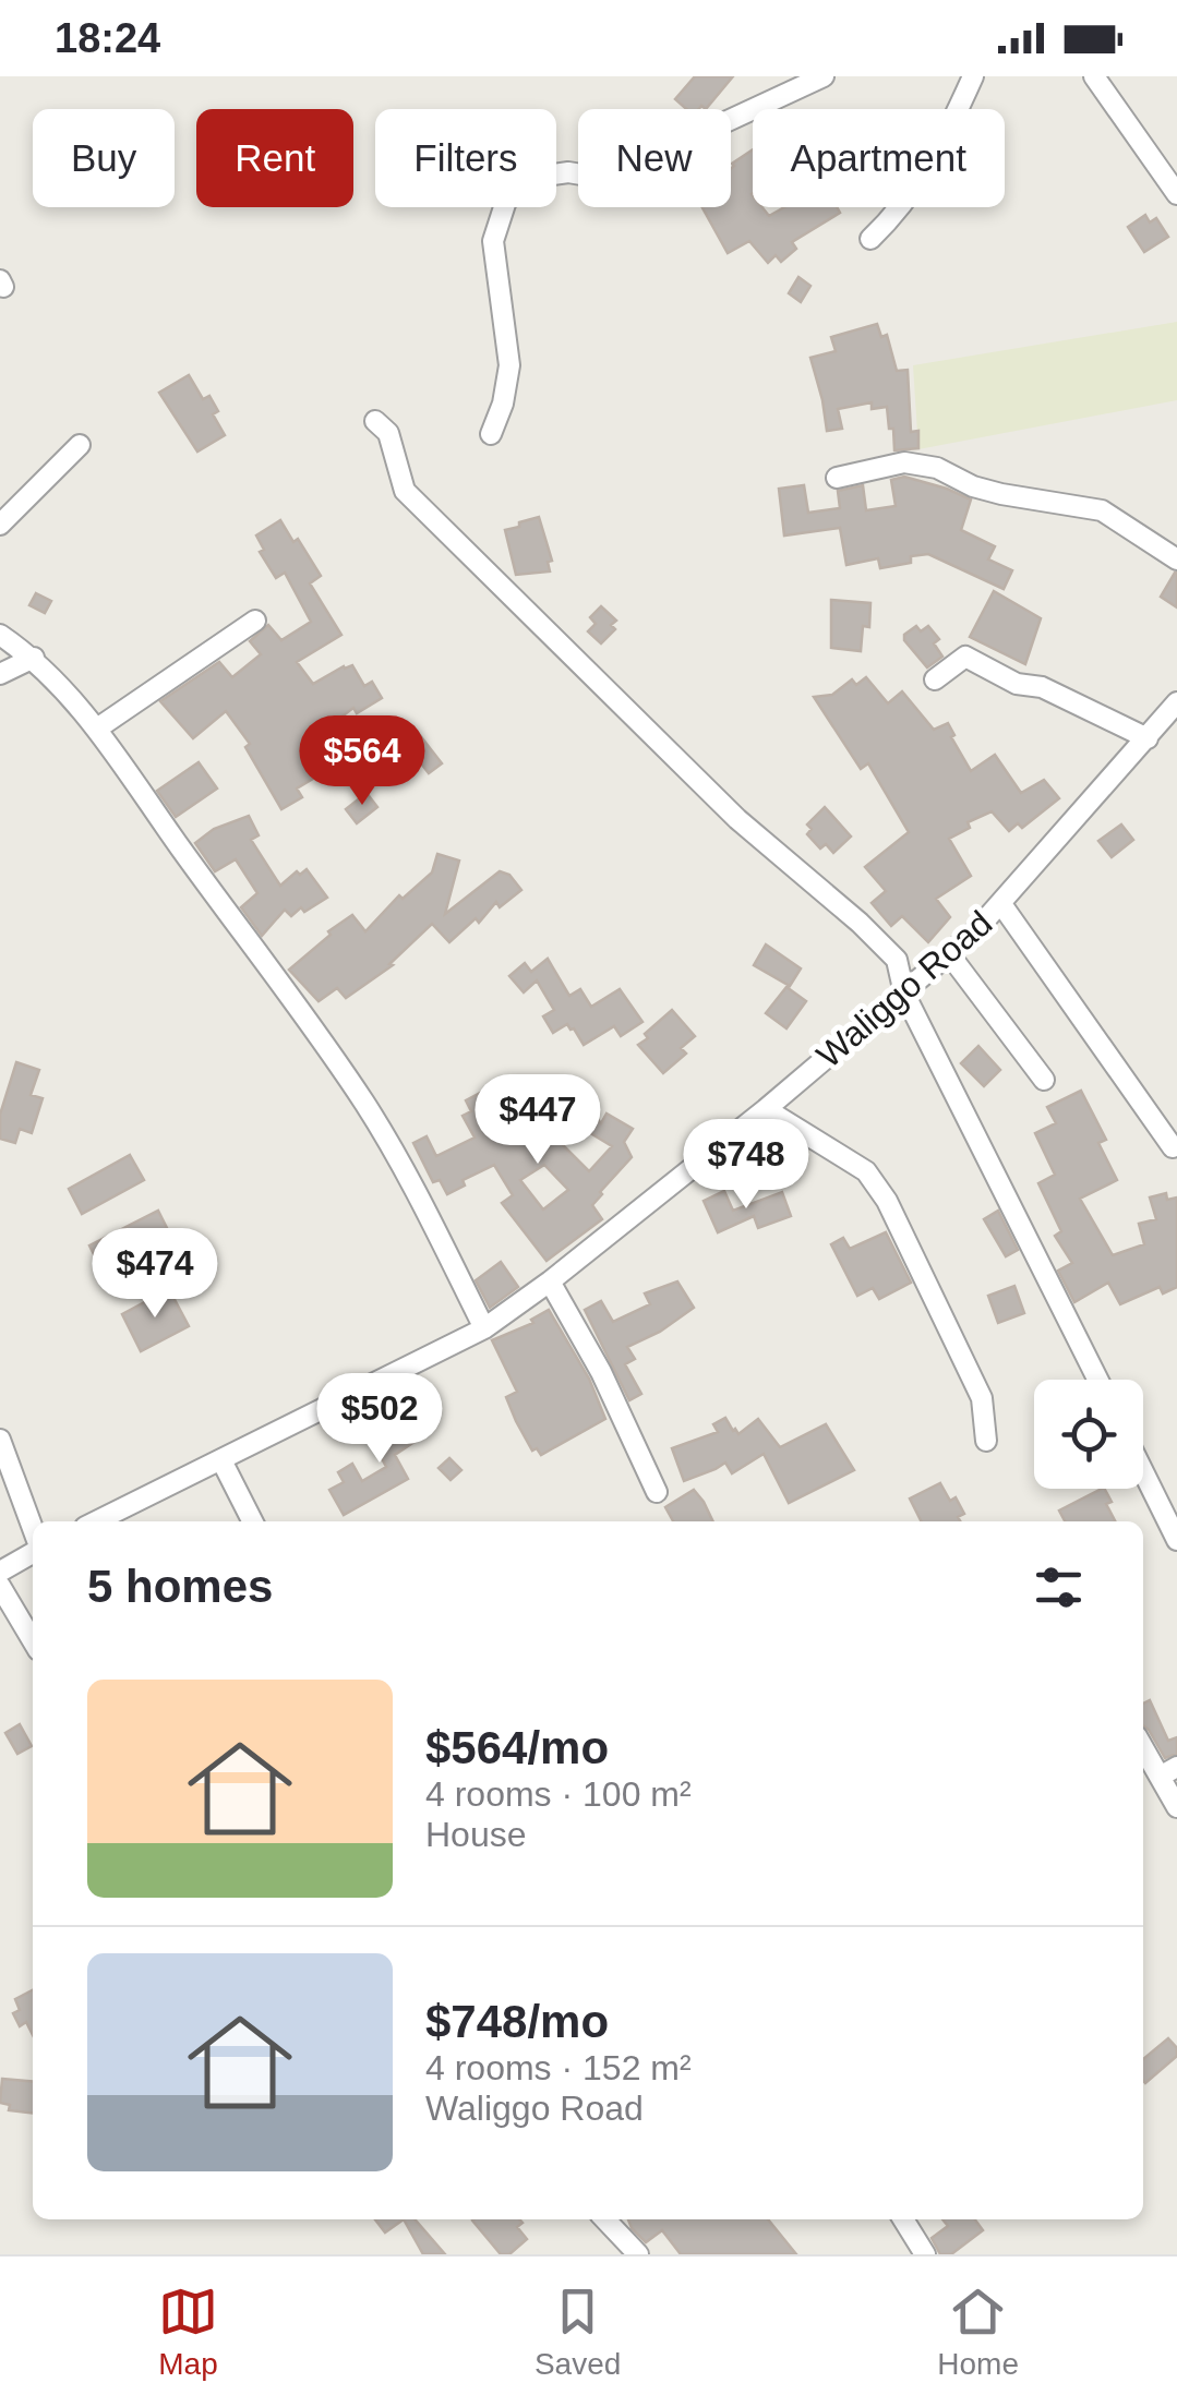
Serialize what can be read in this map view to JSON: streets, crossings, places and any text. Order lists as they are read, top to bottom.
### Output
{
  "streets": {
    "street": ["Waliggo Road"]
  },
  "page": {
    "status": "18:24",
    "chip": [
      "Buy",
      "Rent",
      "Filters",
      "New",
      "Apartment"
    ],
    "price": [
      "$564",
      "$447",
      "$748",
      "$474",
      "$502"
    ],
    "heading": "5 homes",
    "list": [
      {
        "name": "$564/mo",
        "note": "4 rooms · 100 m² · House"
      },
      {
        "name": "$748/mo",
        "note": "4 rooms · 152 m² · Waliggo Road"
      }
    ],
    "tabs": ["Map", "Saved", "Home"]
  }
}
